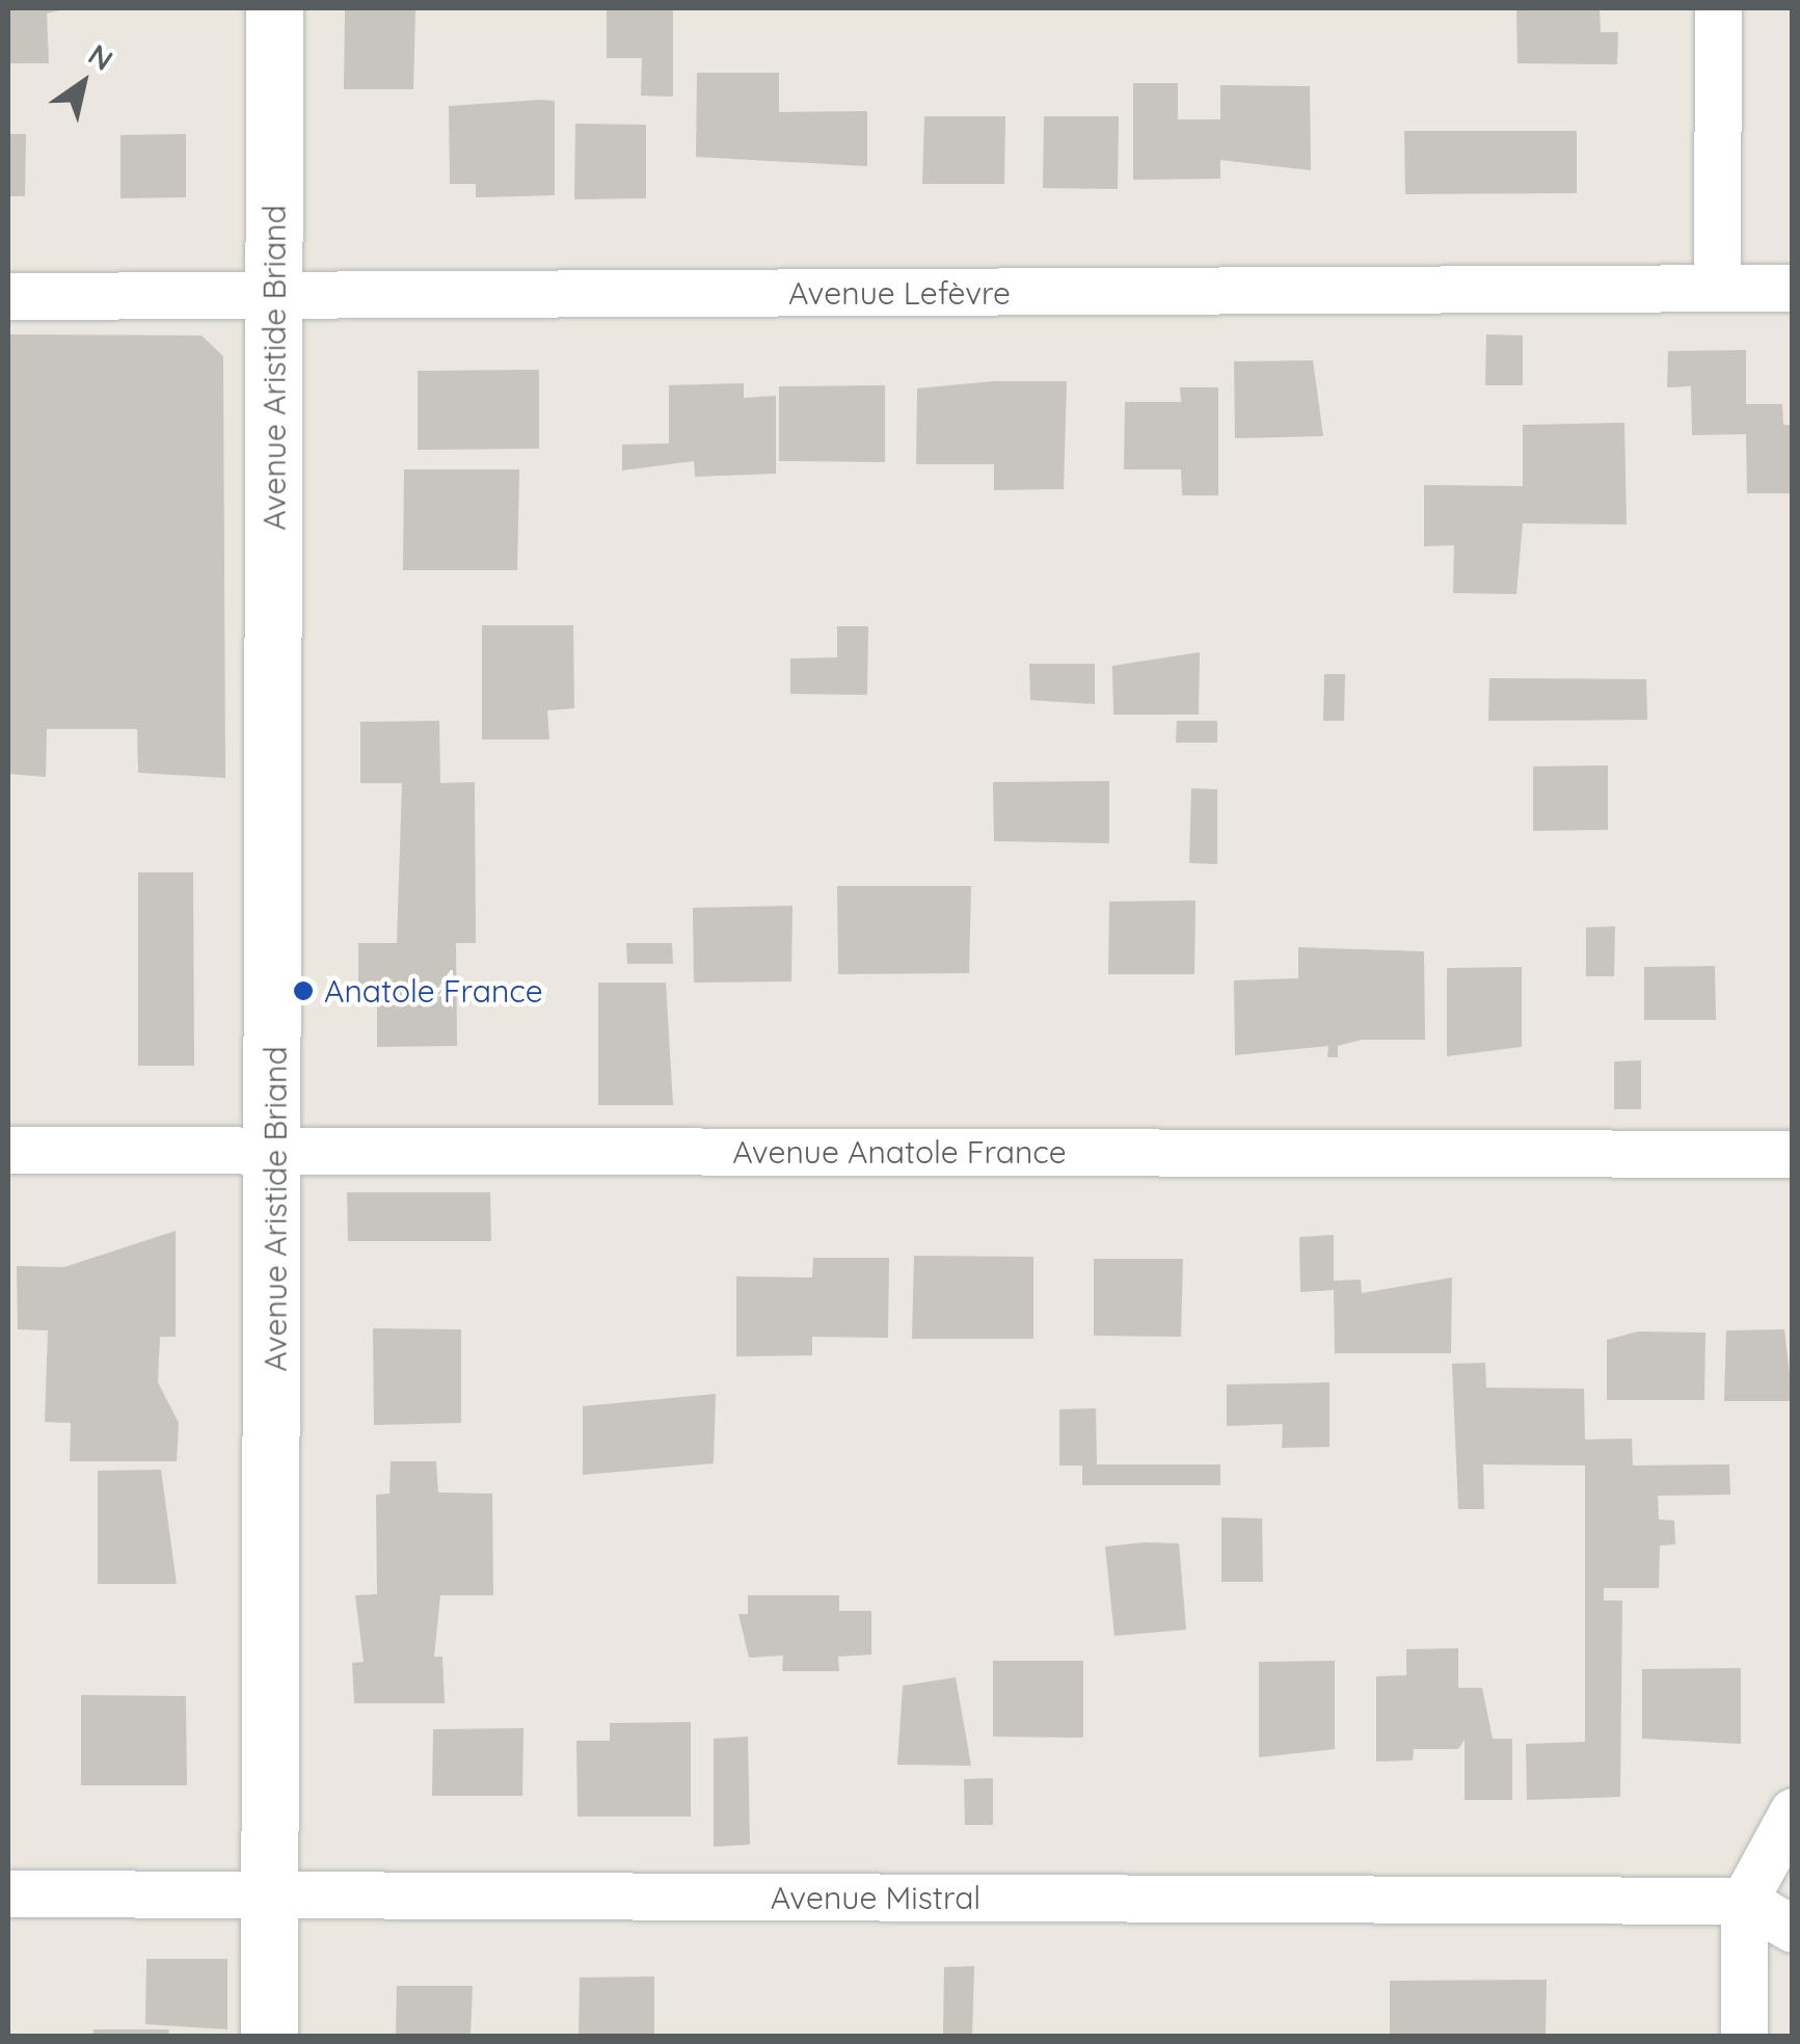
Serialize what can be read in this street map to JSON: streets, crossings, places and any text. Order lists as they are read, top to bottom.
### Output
{
  "streets": {
    "street": [
      "Avenue Lefèvre",
      "Avenue Aristide Briand",
      "Avenue Anatole France",
      "Avenue Mistral"
    ]
  },
  "crossings": [
    ["Avenue Lefèvre", "Avenue Aristide Briand"],
    ["Avenue Aristide Briand", "Avenue Anatole France"],
    ["Avenue Aristide Briand", "Avenue Mistral"]
  ],
  "places": ["Anatole France"],
  "north": "top right"
}
